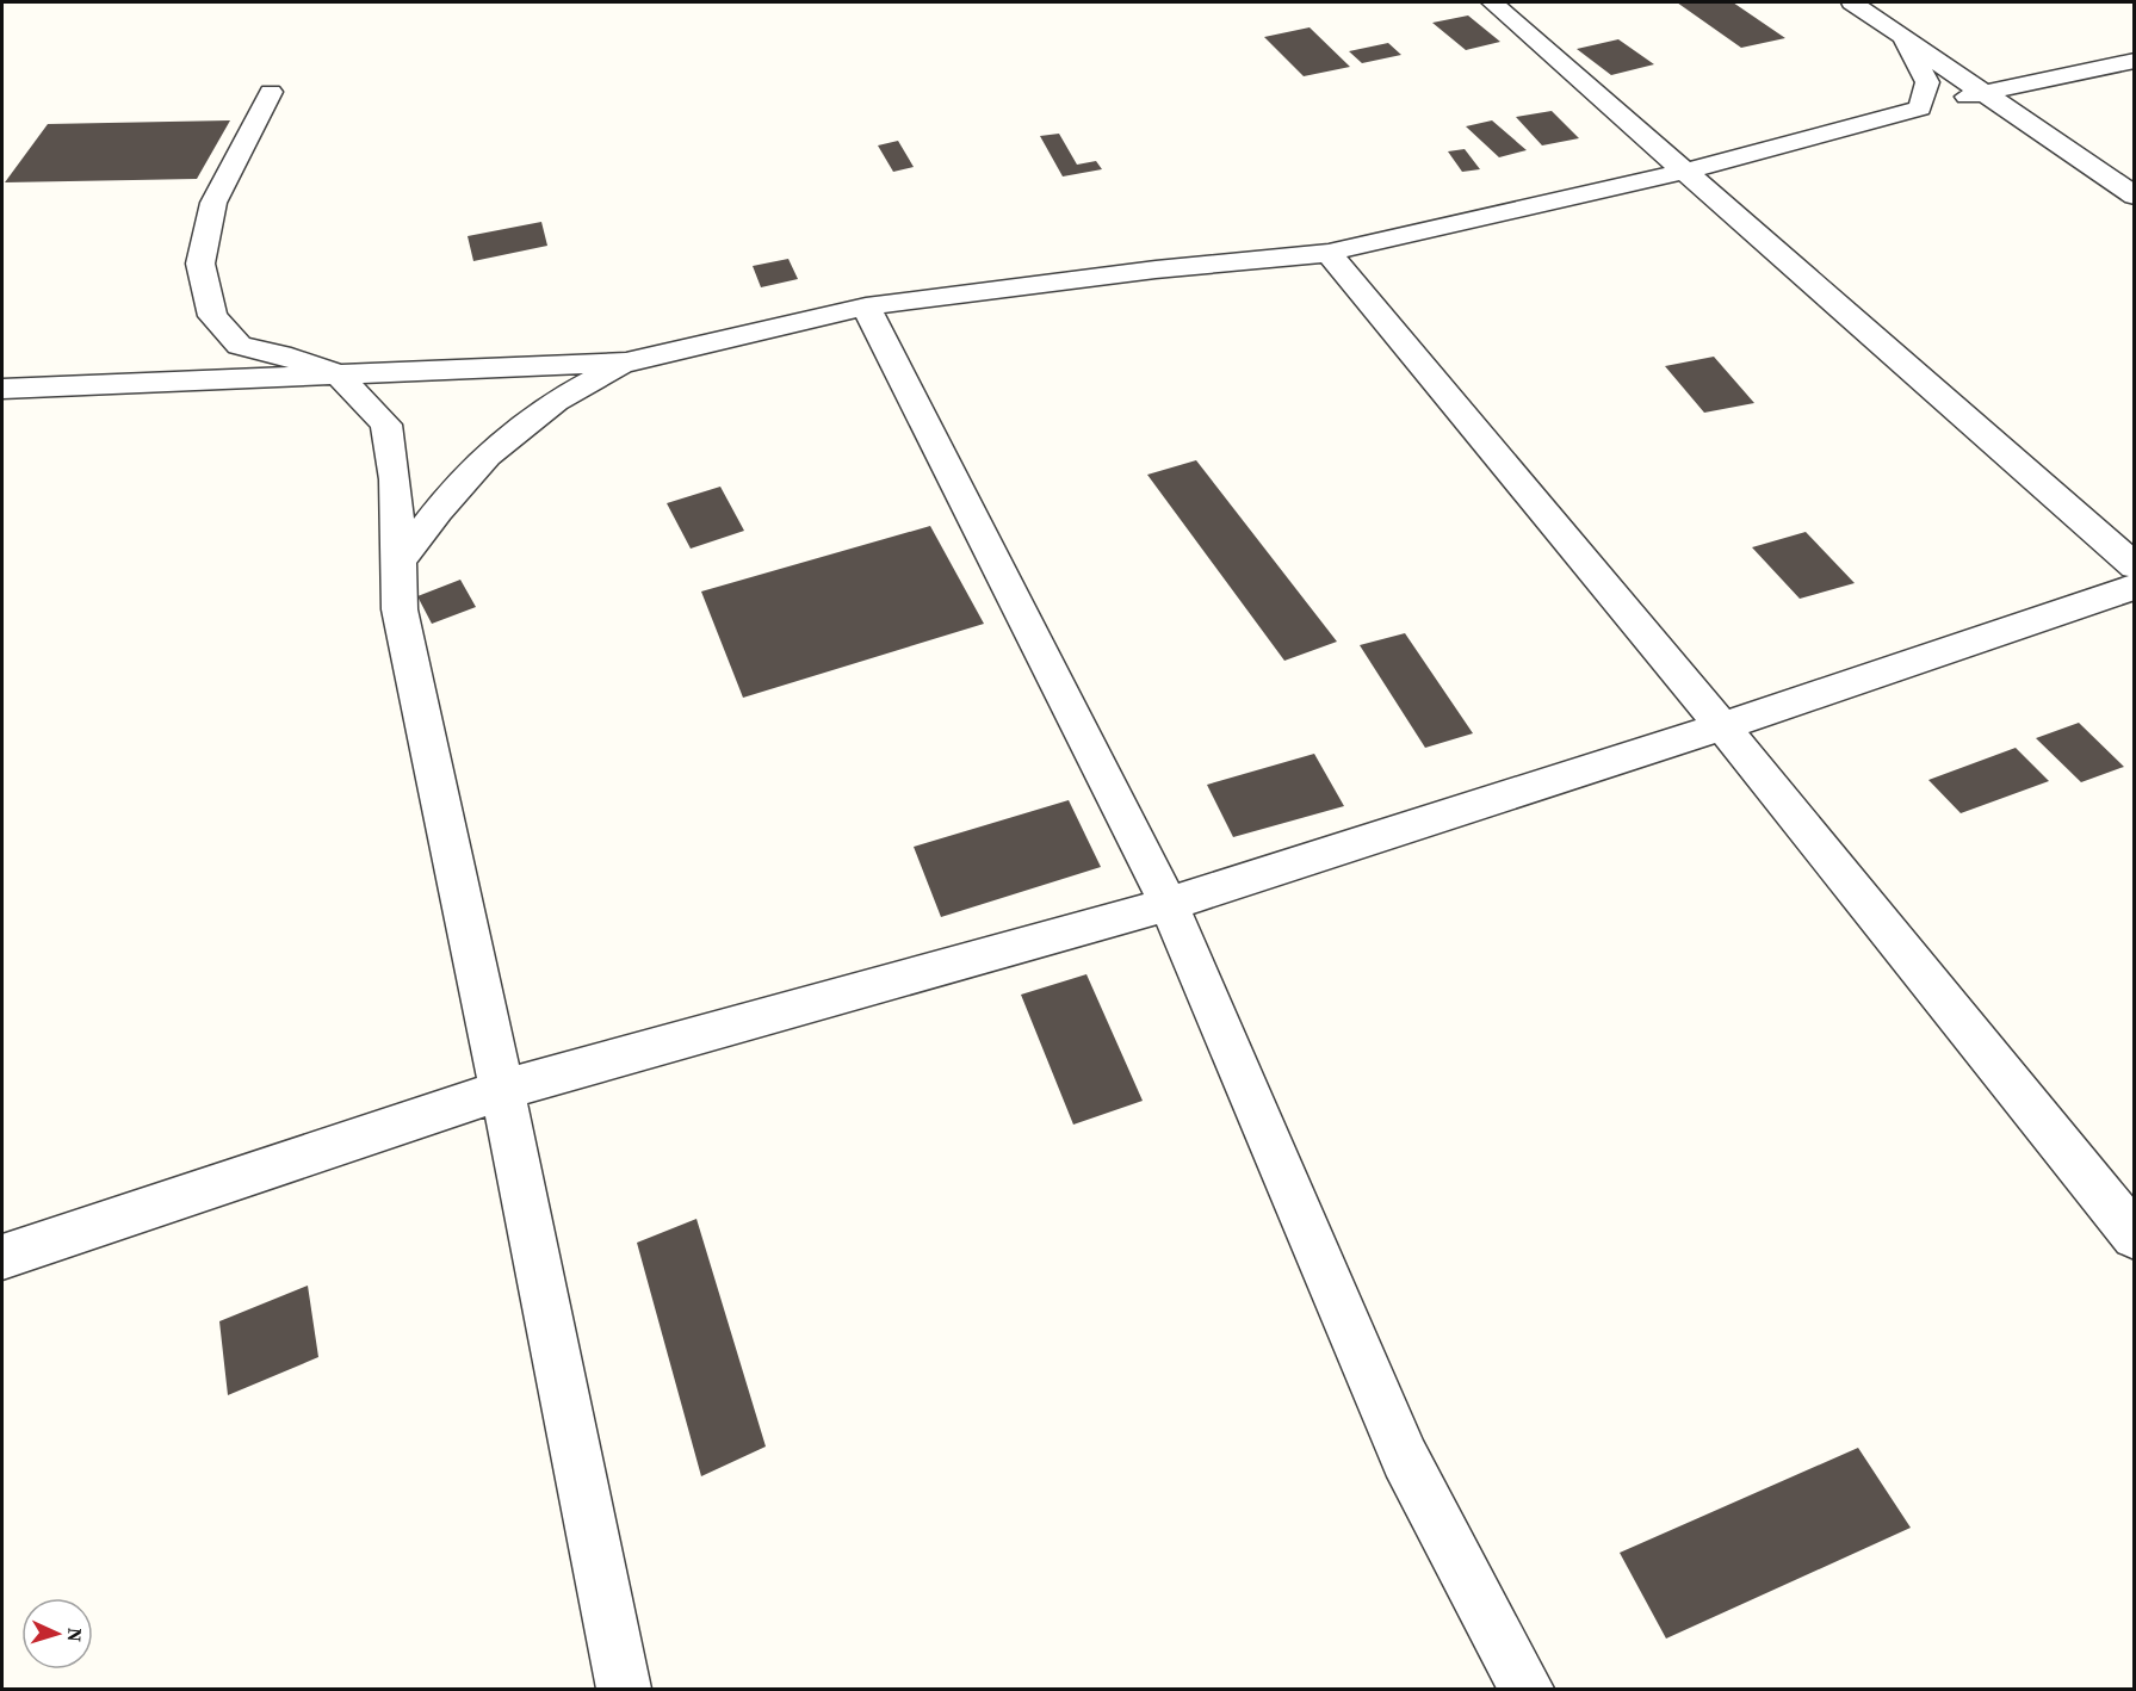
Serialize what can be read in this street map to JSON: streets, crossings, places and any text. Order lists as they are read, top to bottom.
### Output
{
  "north": "right"
}
